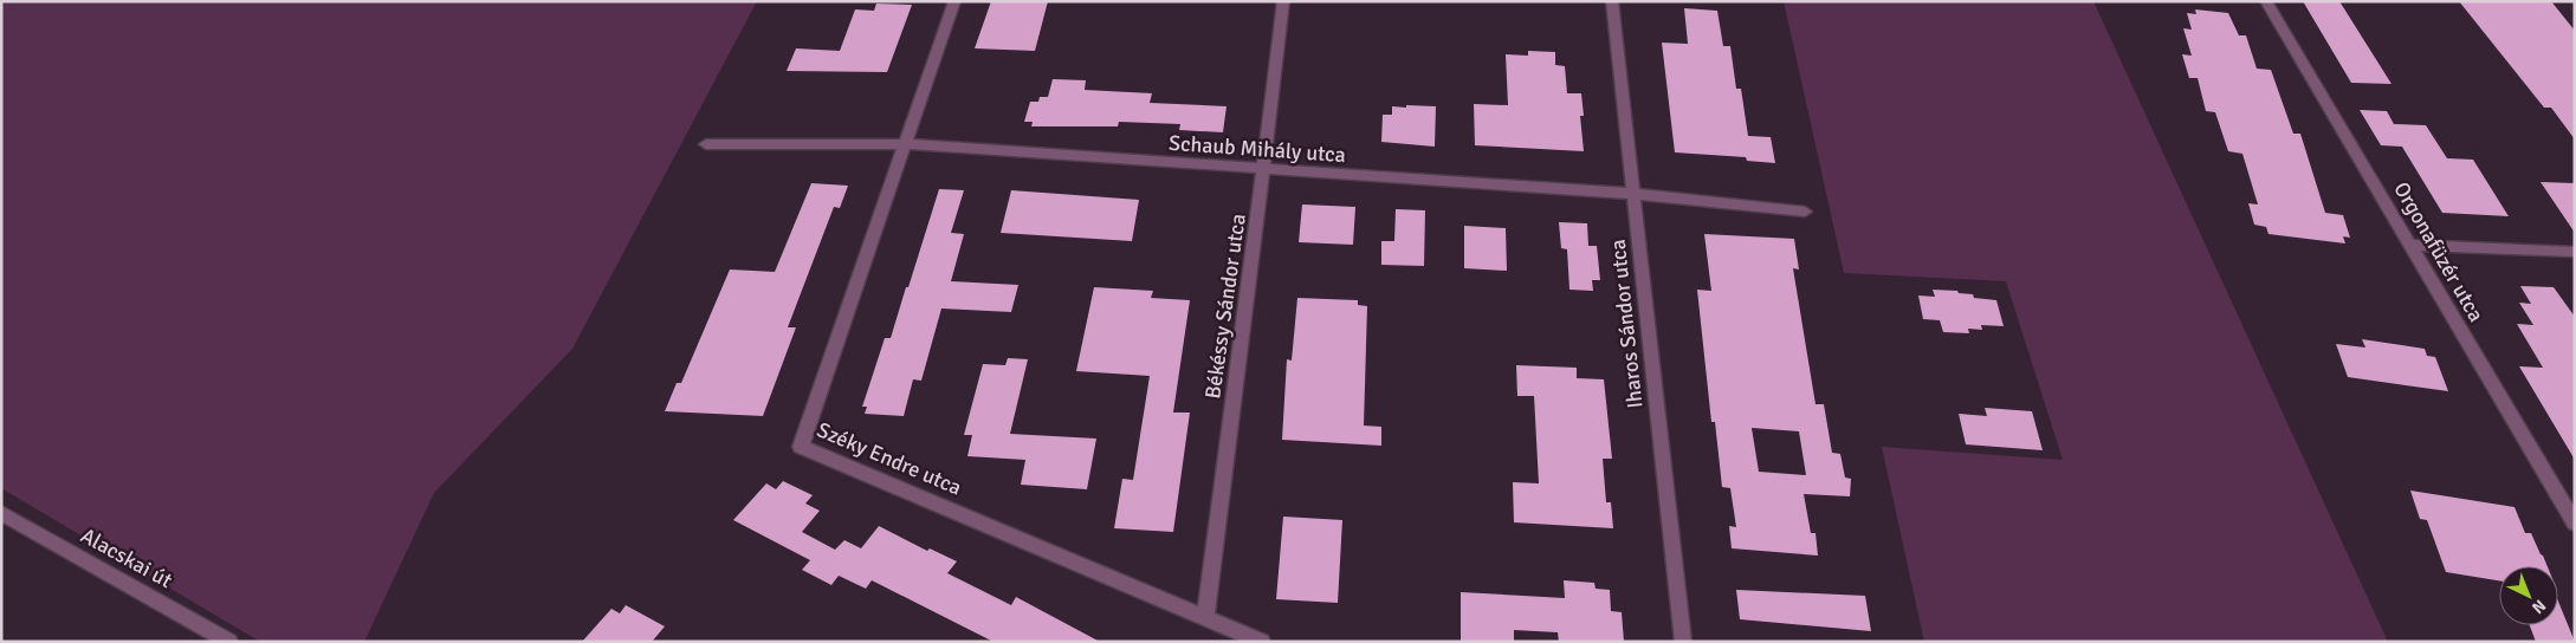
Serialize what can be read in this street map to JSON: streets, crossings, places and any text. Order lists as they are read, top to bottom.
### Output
{
  "streets": {
    "street": [
      "Schaub Mihály utca",
      "Orgonafüzér utca",
      "Békéssy Sándor utca",
      "Iharos Sándor utca",
      "Széky Endre utca",
      "Alacskai út"
    ]
  },
  "crossings": [
    ["Schaub Mihály utca", "Békéssy Sándor utca"],
    ["Schaub Mihály utca", "Iharos Sándor utca"],
    ["Schaub Mihály utca", "Széky Endre utca"],
    ["Békéssy Sándor utca", "Széky Endre utca"]
  ],
  "north": "bottom right"
}
